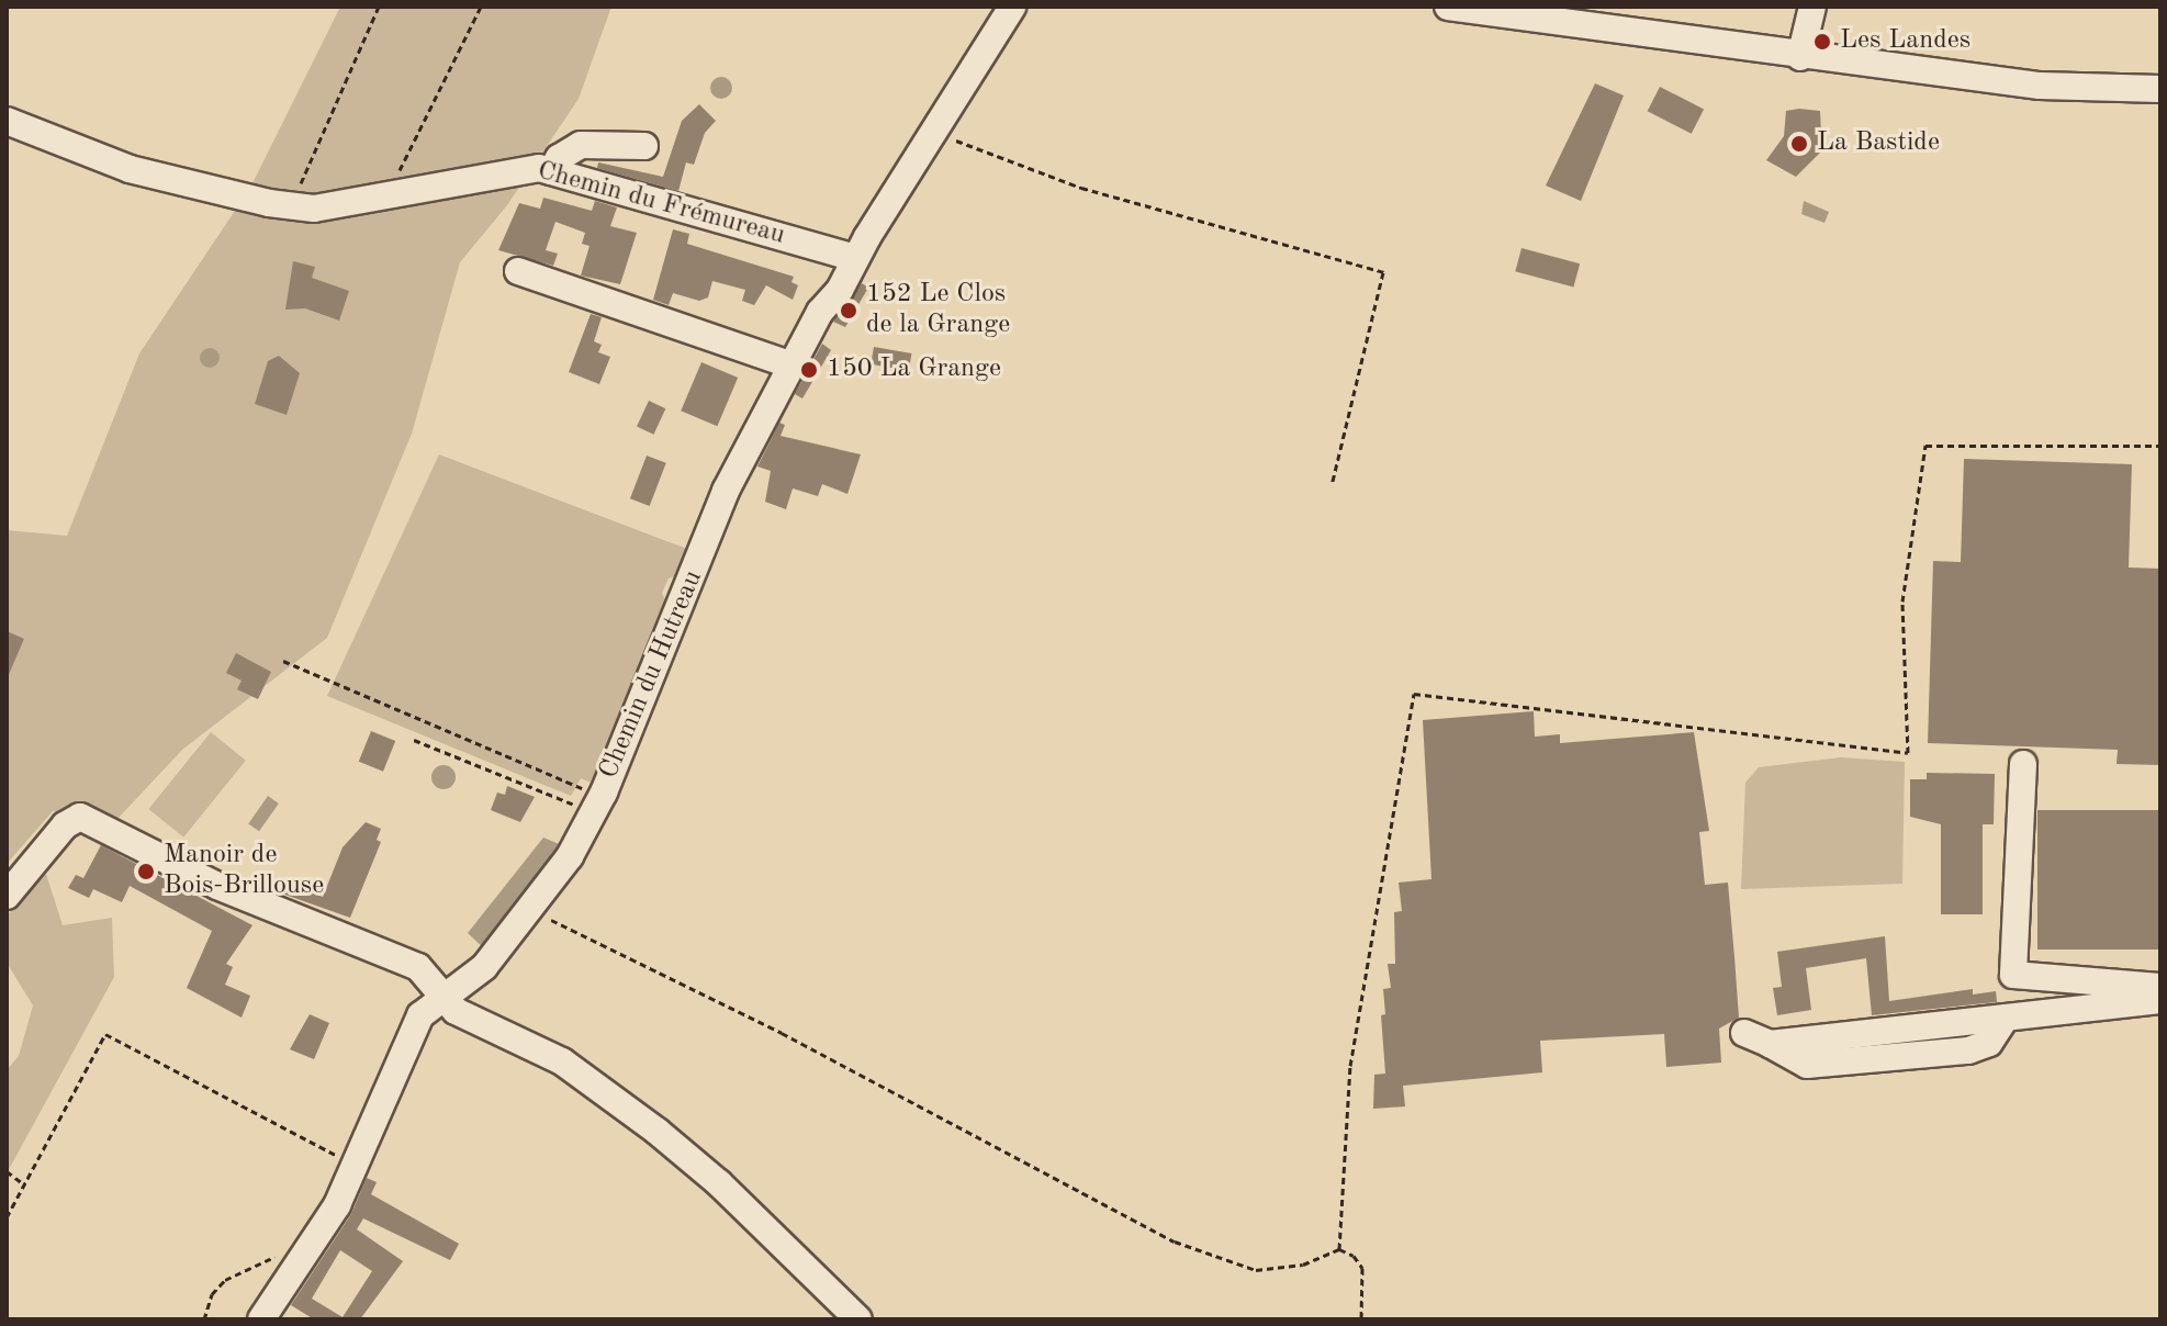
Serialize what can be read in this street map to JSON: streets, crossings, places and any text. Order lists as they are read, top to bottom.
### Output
{
  "streets": {
    "street": ["Chemin du Frémureau", "Chemin du Hutreau"]
  },
  "crossings": [
    ["Chemin du Frémureau", "Chemin du Hutreau"]
  ],
  "places": [
    "Les Landes",
    "La Bastide",
    "152 Le Clos de la Grange",
    "150 La Grange",
    "Manoir de Bois-Brillouse"
  ]
}
